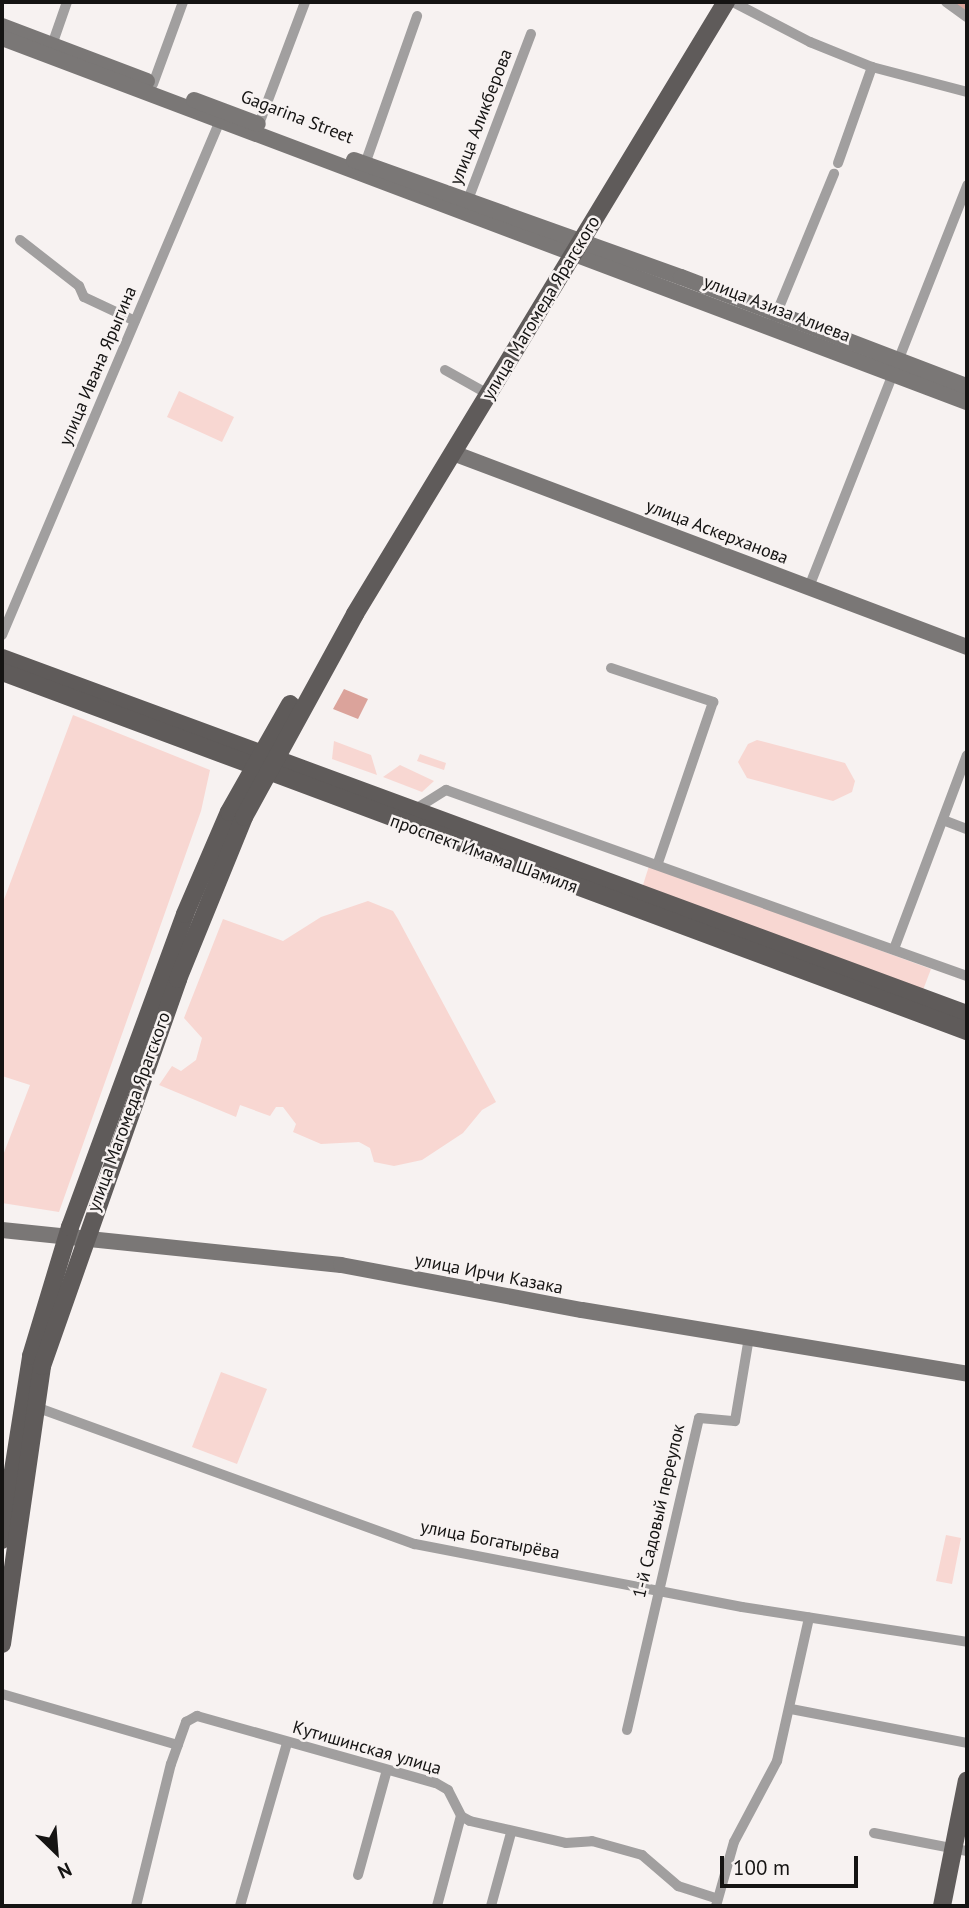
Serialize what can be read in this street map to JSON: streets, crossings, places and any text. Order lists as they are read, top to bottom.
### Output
{
  "streets": {
    "main road": [
      "Gagarina Street",
      "улица Магомеда Ярагского",
      "улица Азиза Алиева",
      "улица Аскерханова",
      "проспект Имама Шамиля",
      "улица Ирчи Казака"
    ],
    "street": [
      "улица Аликберова",
      "улица Ивана Ярыгина",
      "1-й Садовый переулок",
      "улица Богатырёва",
      "Кутишинская улица"
    ]
  },
  "crossings": [
    ["Gagarina Street", "улица Аликберова"],
    ["Gagarina Street", "улица Магомеда Ярагского"],
    ["Gagarina Street", "улица Азиза Алиева"],
    ["Gagarina Street", "улица Ивана Ярыгина"],
    ["улица Магомеда Ярагского", "улица Азиза Алиева"],
    ["улица Магомеда Ярагского", "улица Аскерханова"],
    ["улица Магомеда Ярагского", "проспект Имама Шамиля"],
    ["улица Магомеда Ярагского", "улица Ирчи Казака"],
    ["улица Магомеда Ярагского", "улица Богатырёва"],
    ["улица Ирчи Казака", "1-й Садовый переулок"],
    ["1-й Садовый переулок", "улица Богатырёва"]
  ],
  "scale_bar": "100 m",
  "north": "bottom right"
}
